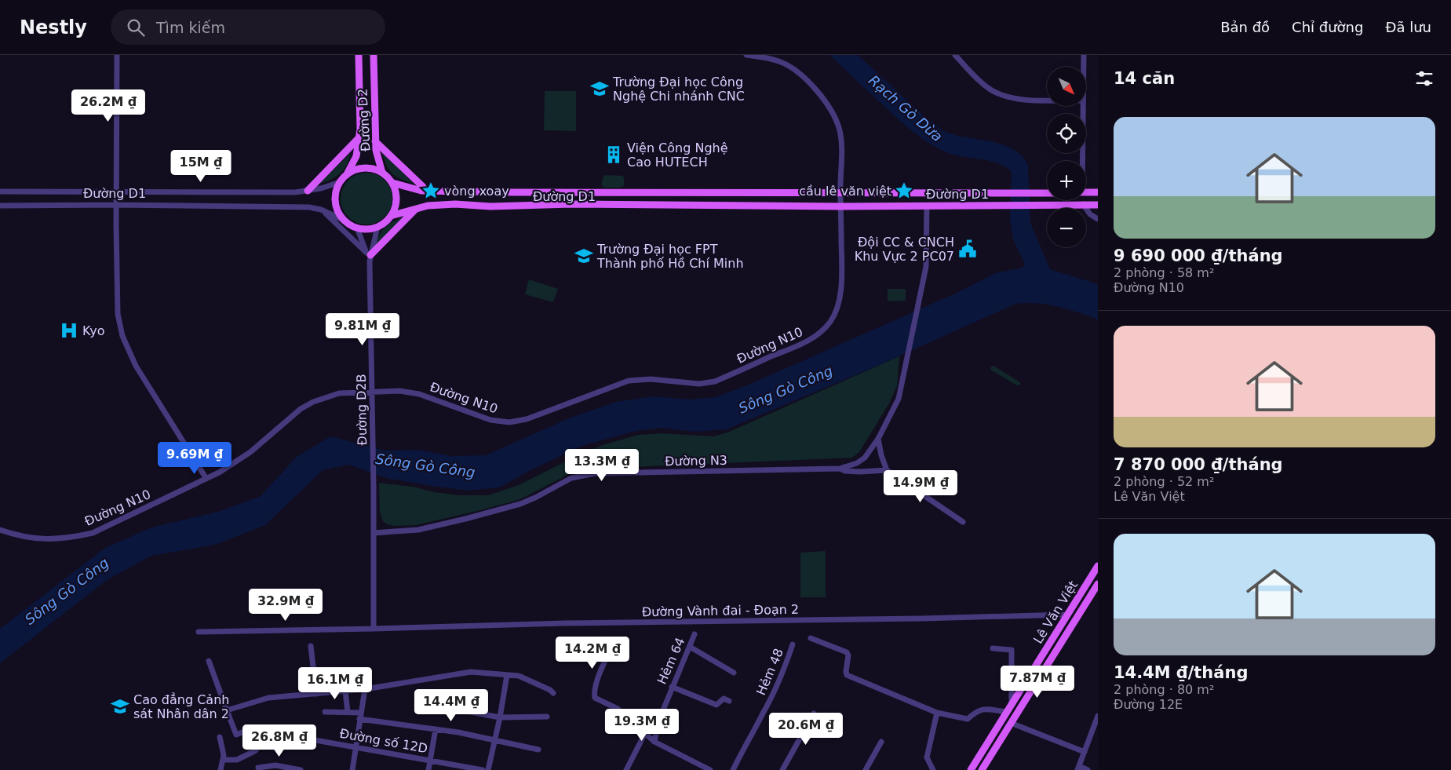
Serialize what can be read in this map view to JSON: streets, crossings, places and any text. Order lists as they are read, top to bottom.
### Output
{
  "streets": {
    "main road": ["Đường D2", "Đường D1", "Lê Văn Việt"],
    "street": [
      "Đường N10",
      "Đường D2B",
      "Đường N3",
      "Đường Vành đai - Đoạn 2",
      "Hẻm 64",
      "Hẻm 48",
      "Đường số 12D"
    ]
  },
  "crossings": [
    ["Đường D2", "Đường D1"],
    ["Đường D2", "Đường D2B"],
    ["Đường D1", "Đường N10"],
    ["Đường D1", "Đường D2B"],
    ["Đường D1", "Đường N3"],
    ["Đường N10", "Đường D2B"],
    ["Đường D2B", "Đường N3"],
    ["Đường D2B", "Đường Vành đai - Đoạn 2"],
    ["Đường Vành đai - Đoạn 2", "Lê Văn Việt"]
  ],
  "water": ["Rạch Gò Dừa", "Sông Gò Công"],
  "places": {
    "school or university": ["Trường Đại học Công Nghệ Chi nhánh CNC", "Trường Đại học FPT Thành phố Hồ Chí Minh", "Cao đẳng Cảnh sát Nhân dân 2"],
    "building": ["Viện Công Nghệ Cao HUTECH"],
    "place": ["vòng xoay", "cầu lê văn việt"],
    "public building": ["Đội CC & CNCH Khu Vực 2 PC07"],
    "hospital": ["Kyo"]
  },
  "north": "bottom right",
  "page": {
    "header": "Nestly",
    "search": "Tìm kiếm",
    "nav": ["Bản đồ", "Chỉ đường", "Đã lưu"],
    "heading": "14 căn",
    "map_buttons": ["+", "−"],
    "price": [
      "26.2M ₫",
      "15M ₫",
      "9.81M ₫",
      "9.69M ₫",
      "13.3M ₫",
      "14.9M ₫",
      "32.9M ₫",
      "14.2M ₫",
      "7.87M ₫",
      "16.1M ₫",
      "14.4M ₫",
      "19.3M ₫",
      "20.6M ₫",
      "26.8M ₫"
    ],
    "list": [
      {
        "name": "9 690 000 ₫/tháng",
        "note": "2 phòng · 58 m² · Đường N10"
      },
      {
        "name": "7 870 000 ₫/tháng",
        "note": "2 phòng · 52 m² · Lê Văn Việt"
      },
      {
        "name": "14.4M ₫/tháng",
        "note": "2 phòng · 80 m² · Đường 12E"
      }
    ]
  }
}
